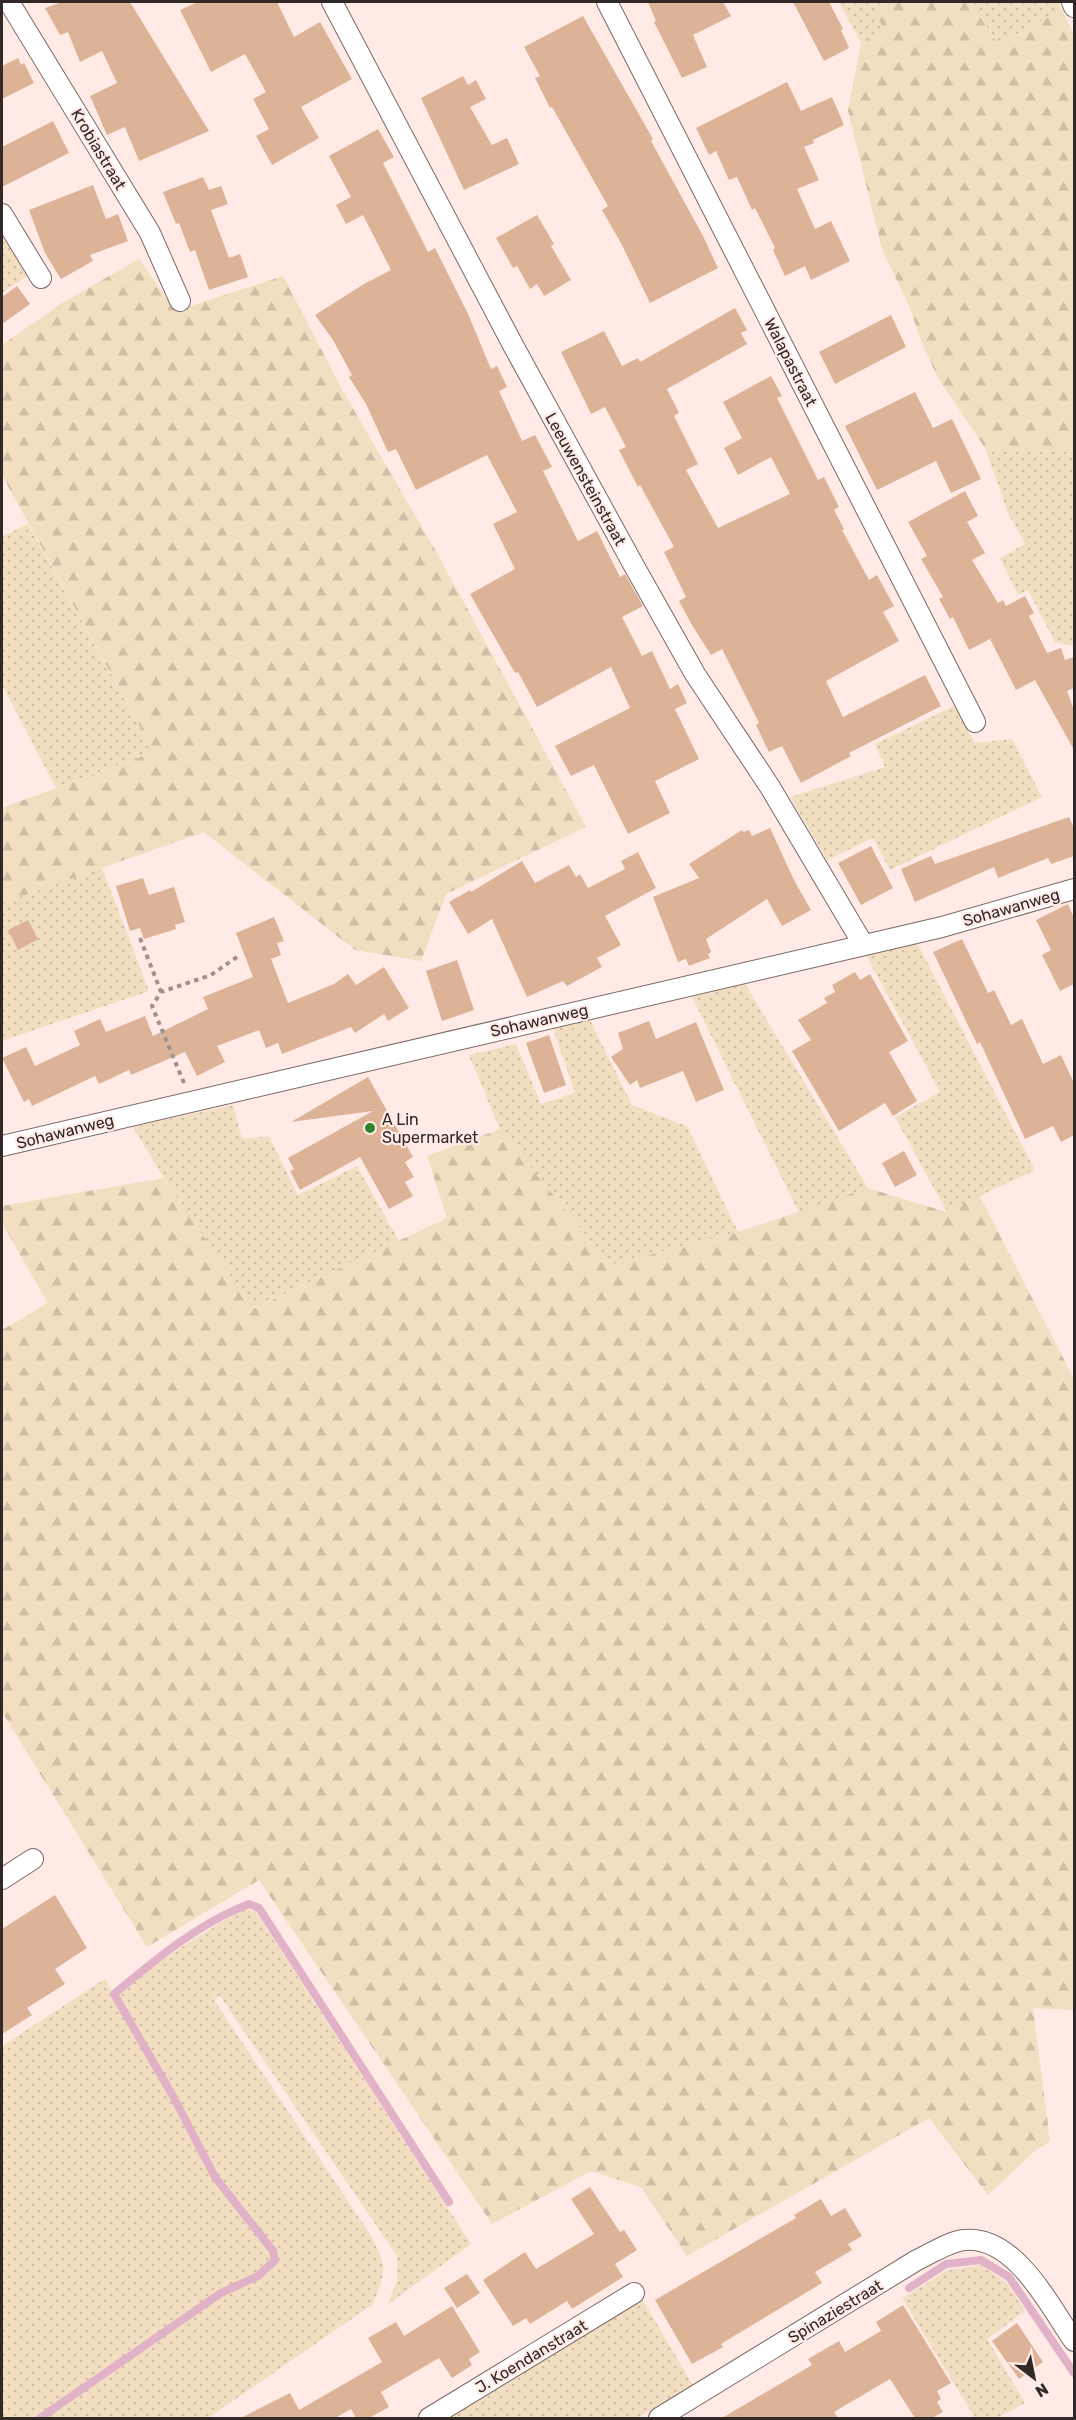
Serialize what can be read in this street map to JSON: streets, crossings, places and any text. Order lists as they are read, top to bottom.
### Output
{
  "streets": {
    "street": [
      "Krobiastraat",
      "Walapastraat",
      "Leeuwensteinstraat",
      "Sohawanweg",
      "Spinaziestraat",
      "J. Koendanstraat"
    ]
  },
  "crossings": [
    ["Leeuwensteinstraat", "Sohawanweg"]
  ],
  "places": ["A Lin Supermarket"],
  "north": "bottom right"
}
